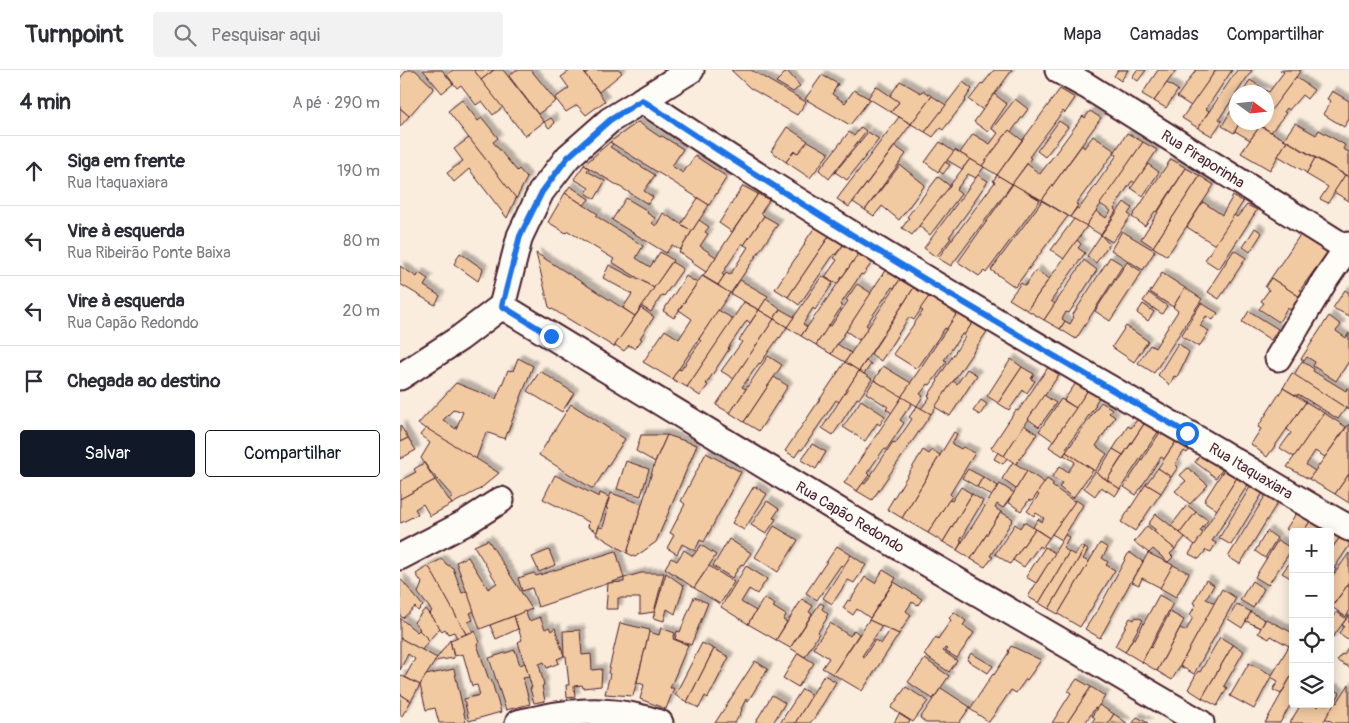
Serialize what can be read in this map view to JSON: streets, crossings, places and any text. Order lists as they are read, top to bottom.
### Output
{
  "streets": {
    "street": ["Rua Piraporinha", "Rua Itaquaxiara", "Rua Capão Redondo"]
  },
  "north": "right",
  "page": {
    "header": "Turnpoint",
    "search": "Pesquisar aqui",
    "nav": ["Mapa", "Camadas", "Compartilhar"],
    "heading": ["4 min", "A pé · 290 m"],
    "list": [
      ["Siga em frente", "Rua Itaquaxiara", "190 m"],
      ["Vire à esquerda", "Rua Ribeirão Ponte Baixa", "80 m"],
      ["Vire à esquerda", "Rua Capão Redondo", "20 m"],
      "Chegada ao destino"
    ],
    "buttons": ["Salvar", "Compartilhar"],
    "map_buttons": ["+", "−"]
  }
}
